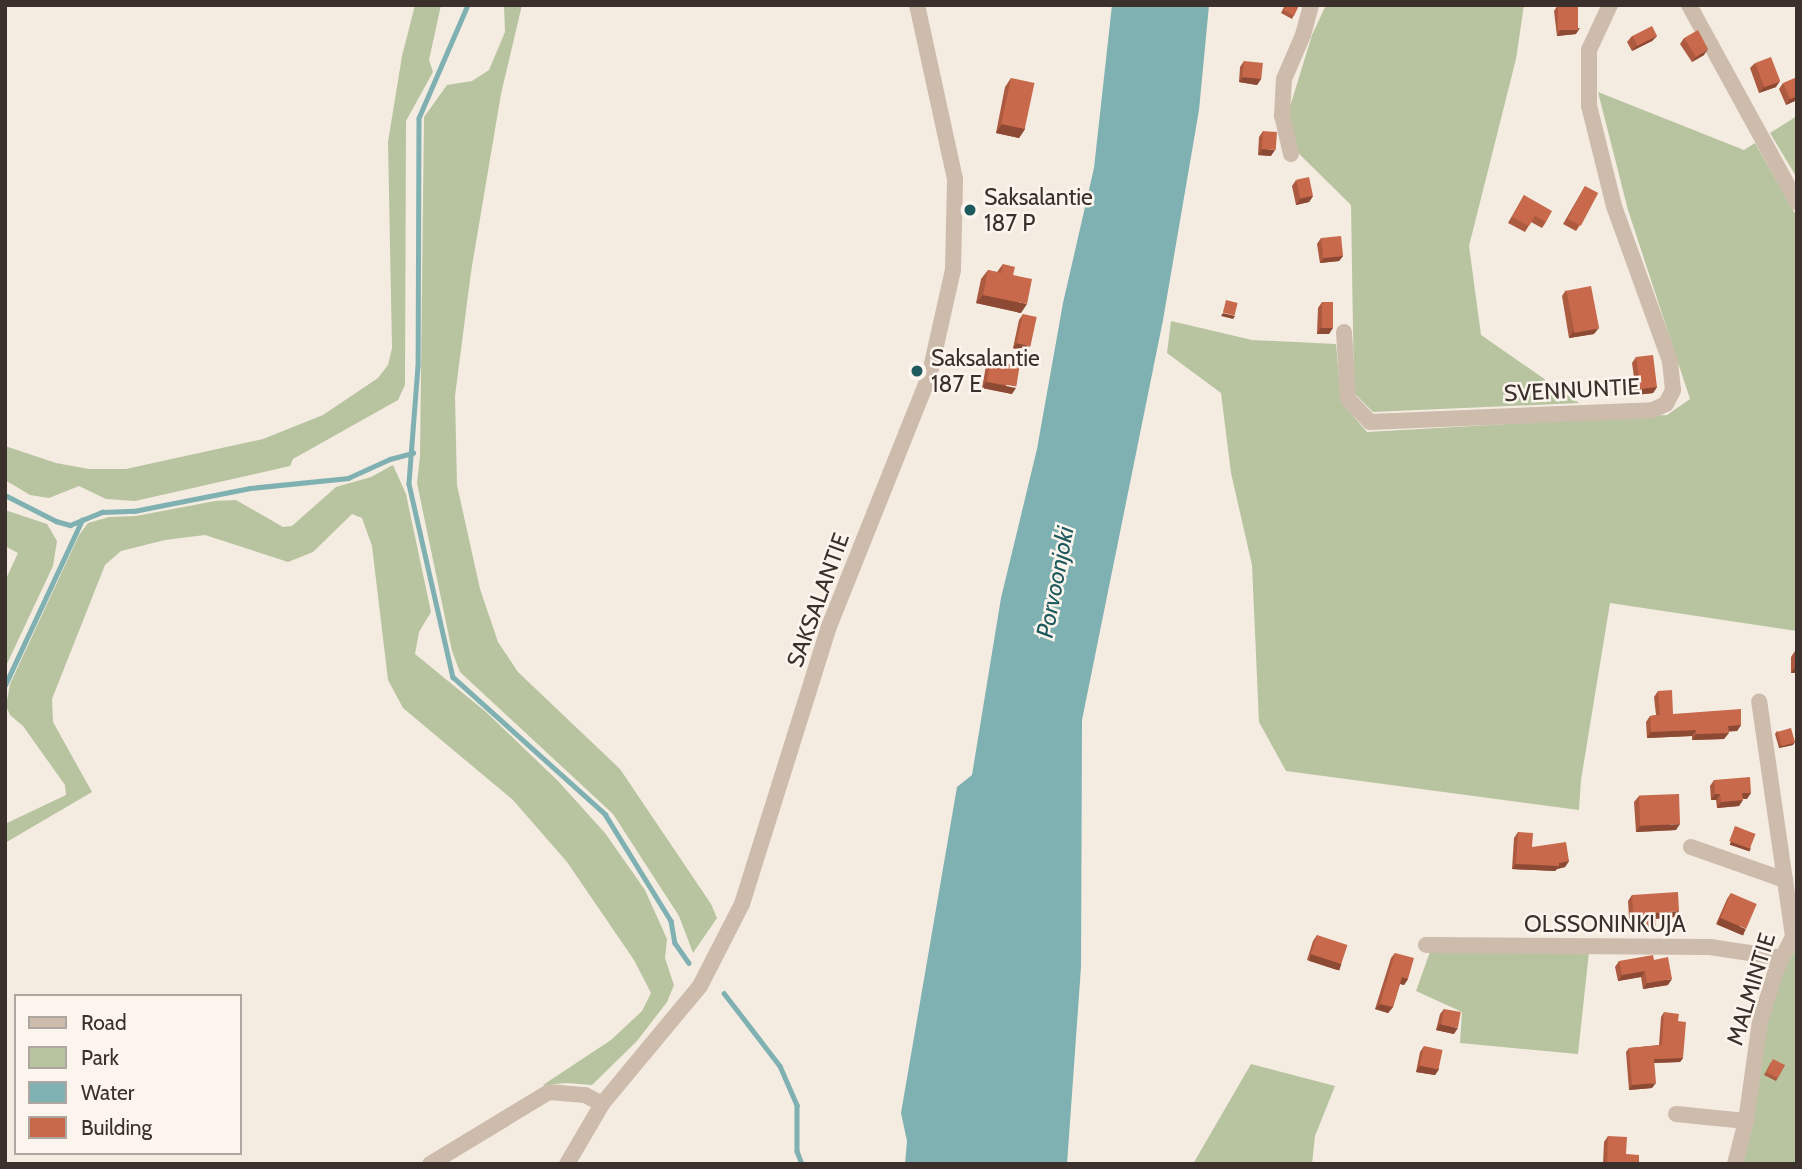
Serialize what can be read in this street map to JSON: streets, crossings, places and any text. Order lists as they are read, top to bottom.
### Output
{
  "streets": {
    "street": [
      "SVENNUNTIE",
      "SAKSALANTIE",
      "OLSSONINKUJA",
      "MALMINTIE"
    ]
  },
  "crossings": [
    ["OLSSONINKUJA", "MALMINTIE"]
  ],
  "water": ["Porvoonjoki"],
  "places": ["Saksalantie 187 P", "Saksalantie 187 E"],
  "legend": [
    "Road",
    "Park",
    "Water",
    "Building"
  ]
}
